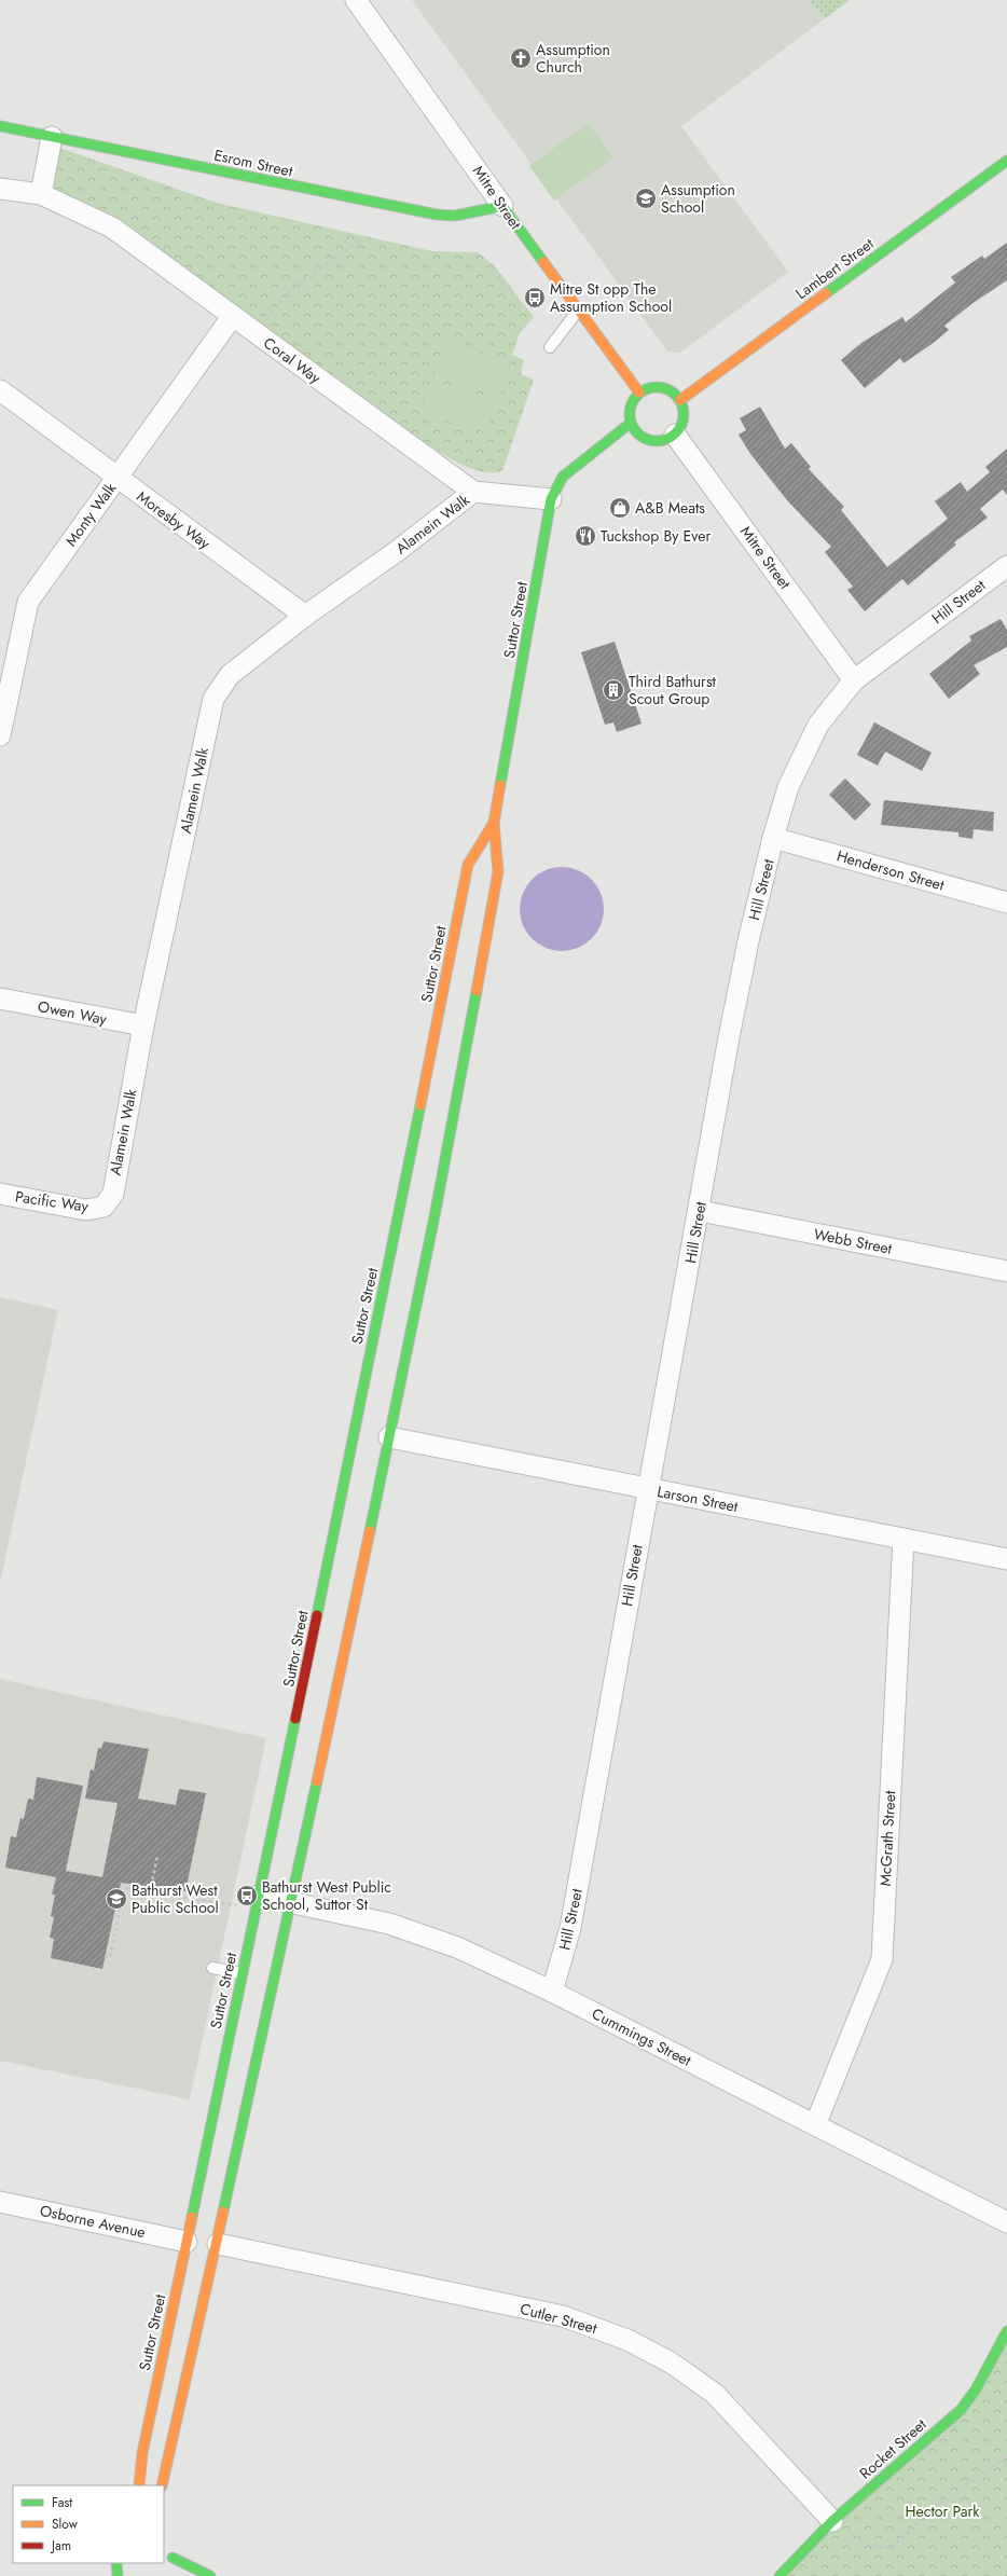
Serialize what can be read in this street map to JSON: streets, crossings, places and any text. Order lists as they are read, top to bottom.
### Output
{
  "streets": {
    "main road": [
      "Esrom Street",
      "Mitre Street",
      "Lambert Street",
      "Suttor Street",
      "Rocket Street"
    ],
    "street": [
      "Coral Way",
      "Monty Walk",
      "Moresby Way",
      "Alamein Walk",
      "Hill Street",
      "Henderson Street",
      "Owen Way",
      "Pacific Way",
      "Webb Street",
      "Larson Street",
      "McGrath Street",
      "Cummings Street",
      "Osborne Avenue",
      "Cutler Street"
    ]
  },
  "crossings": [
    ["Esrom Street", "Mitre Street"],
    ["Mitre Street", "Lambert Street"],
    ["Mitre Street", "Hill Street"],
    ["Mitre Street", "Suttor Street"],
    ["Lambert Street", "Suttor Street"],
    ["Coral Way", "Monty Walk"],
    ["Coral Way", "Alamein Walk"],
    ["Monty Walk", "Moresby Way"],
    ["Moresby Way", "Alamein Walk"],
    ["Alamein Walk", "Owen Way"],
    ["Alamein Walk", "Pacific Way"],
    ["Hill Street", "Henderson Street"],
    ["Hill Street", "Webb Street"],
    ["Hill Street", "Larson Street"],
    ["Hill Street", "Cummings Street"],
    ["Suttor Street", "Larson Street"],
    ["Suttor Street", "Cummings Street"],
    ["Suttor Street", "Osborne Avenue"],
    ["Suttor Street", "Cutler Street"],
    ["Larson Street", "McGrath Street"],
    ["McGrath Street", "Cummings Street"],
    ["Cutler Street", "Rocket Street"]
  ],
  "parks": ["Hector Park"],
  "places": {
    "church": ["Assumption Church"],
    "school or university": ["Assumption School", "Bathurst West Public School"],
    "bus stop": ["Mitre St opp The Assumption School", "Bathurst West Public School, Suttor St"],
    "shop": ["A&B Meats"],
    "restaurant": ["Tuckshop By Ever"],
    "building": ["Third Bathurst Scout Group"]
  },
  "legend": ["Fast", "Slow", "Jam"]
}
